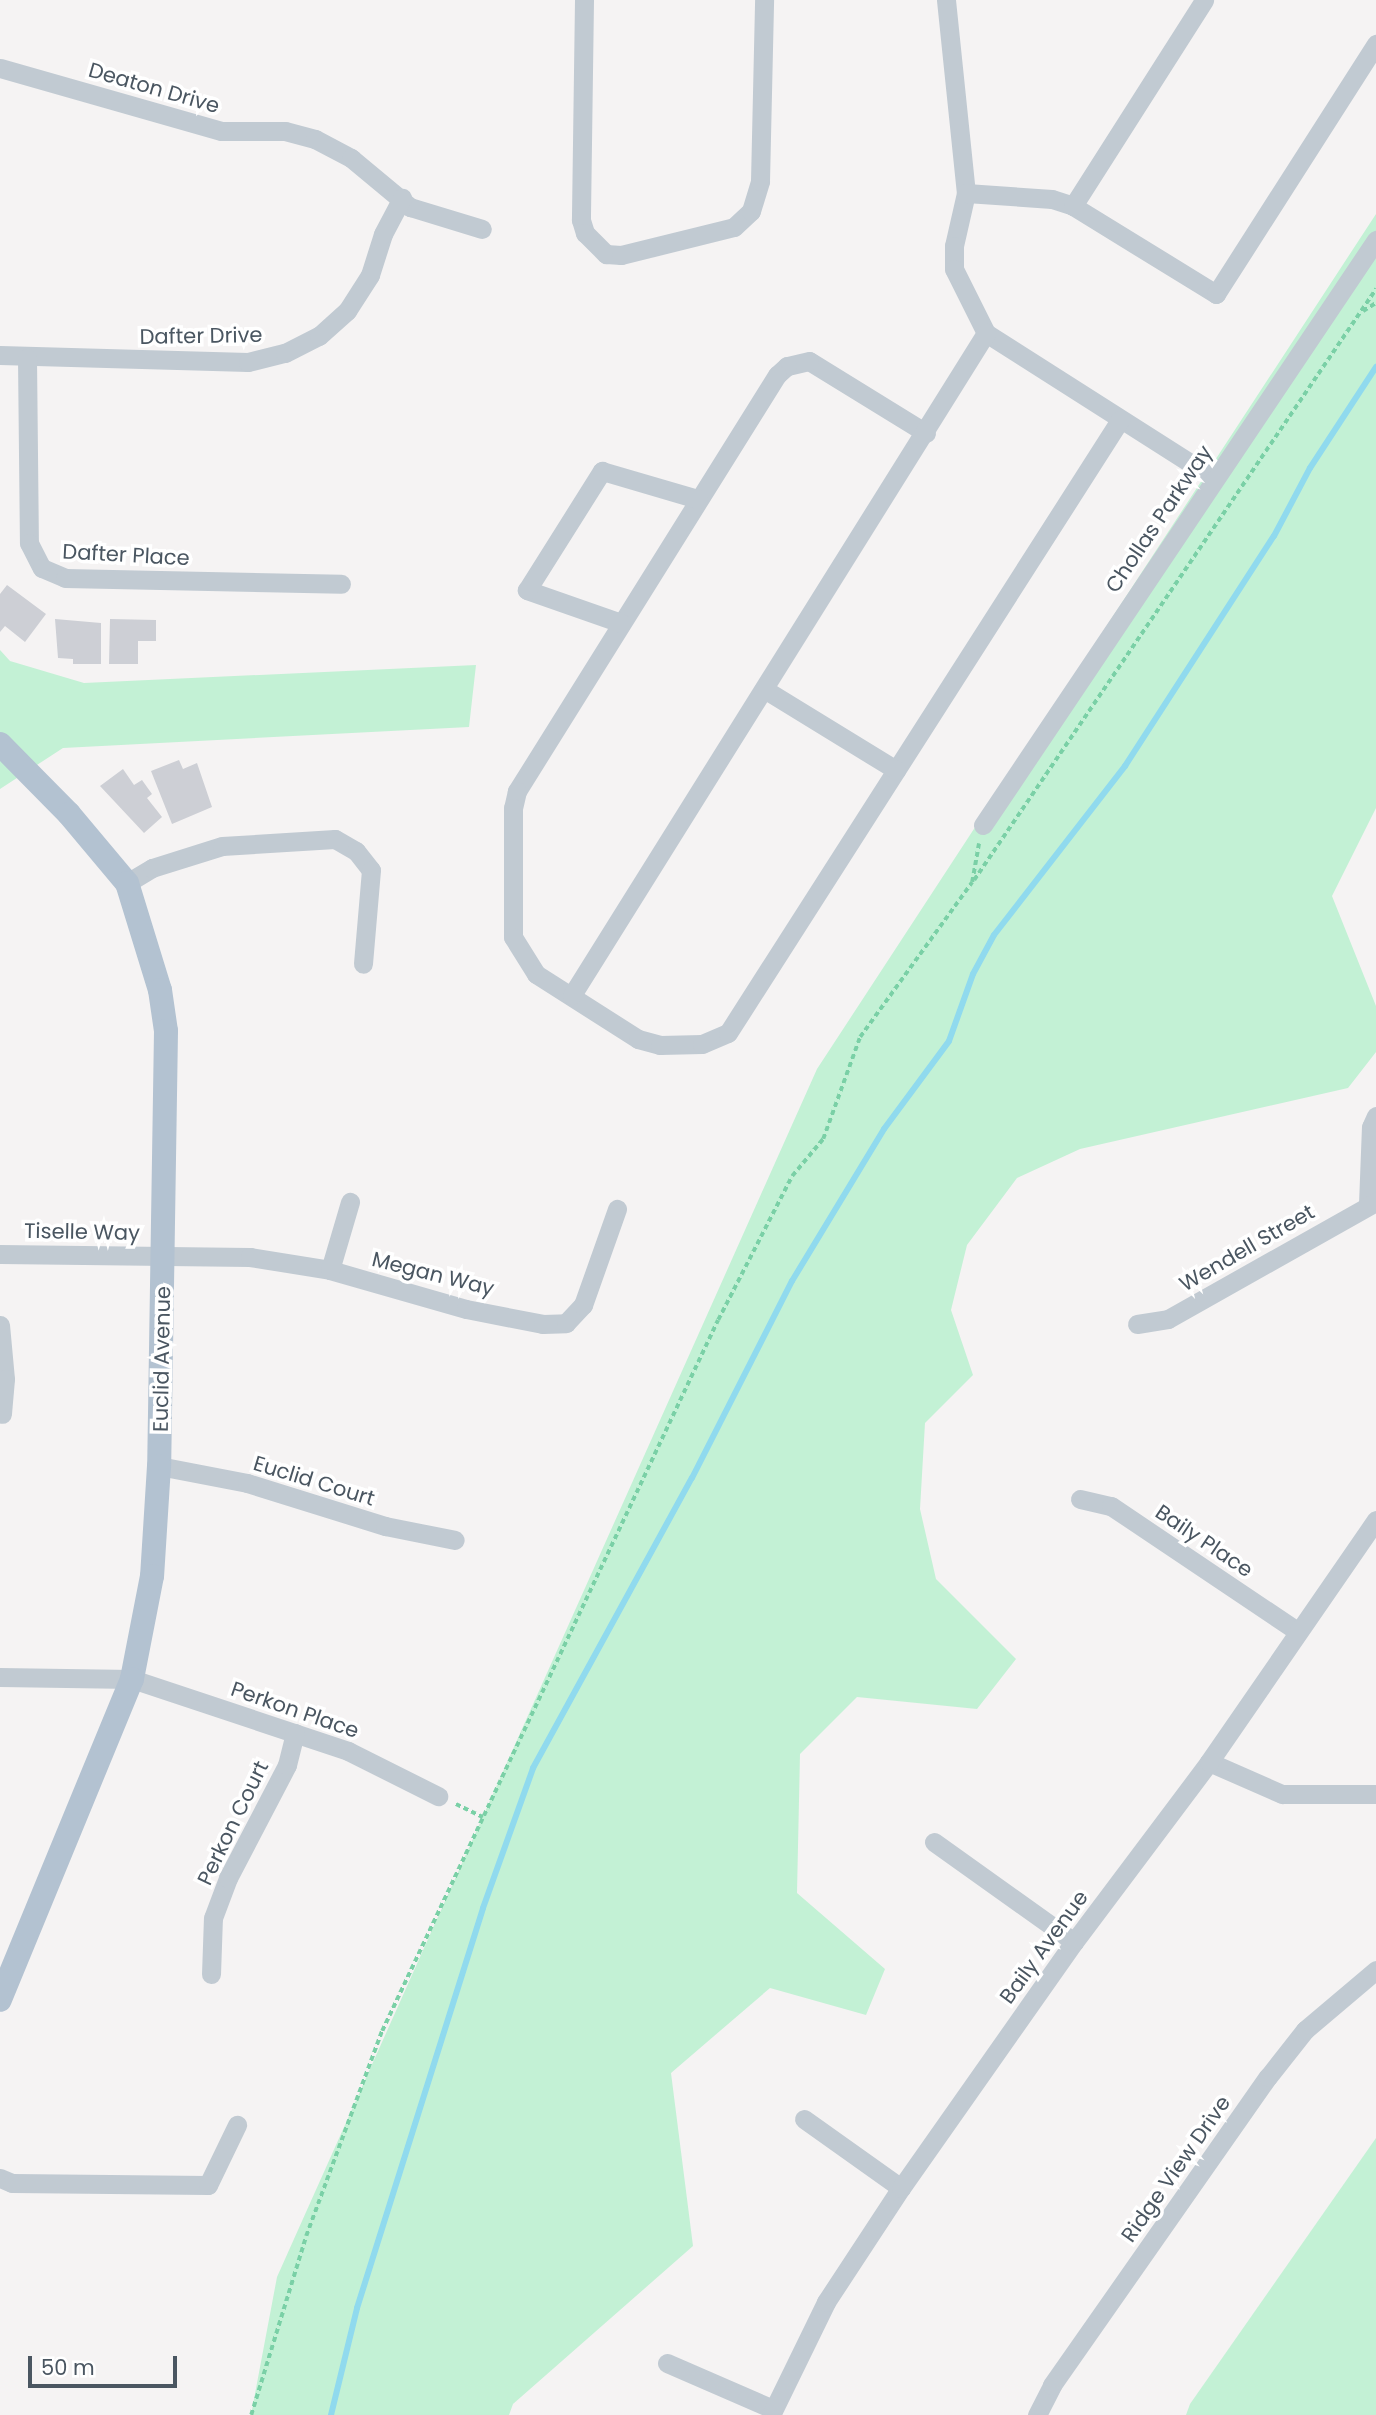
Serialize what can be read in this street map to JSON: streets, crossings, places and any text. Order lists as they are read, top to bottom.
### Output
{
  "streets": {
    "main road": ["Euclid Avenue"],
    "street": [
      "Deaton Drive",
      "Dafter Drive",
      "Chollas Parkway",
      "Dafter Place",
      "Tiselle Way",
      "Wendell Street",
      "Megan Way",
      "Euclid Court",
      "Baily Place",
      "Perkon Place",
      "Perkon Court",
      "Baily Avenue",
      "Ridge View Drive"
    ]
  },
  "crossings": [
    ["Deaton Drive", "Dafter Drive"],
    ["Dafter Drive", "Dafter Place"],
    ["Tiselle Way", "Megan Way"],
    ["Tiselle Way", "Euclid Avenue"],
    ["Megan Way", "Euclid Avenue"],
    ["Euclid Avenue", "Euclid Court"],
    ["Euclid Avenue", "Perkon Place"],
    ["Baily Place", "Baily Avenue"],
    ["Perkon Place", "Perkon Court"]
  ],
  "scale_bar": "50 m"
}
